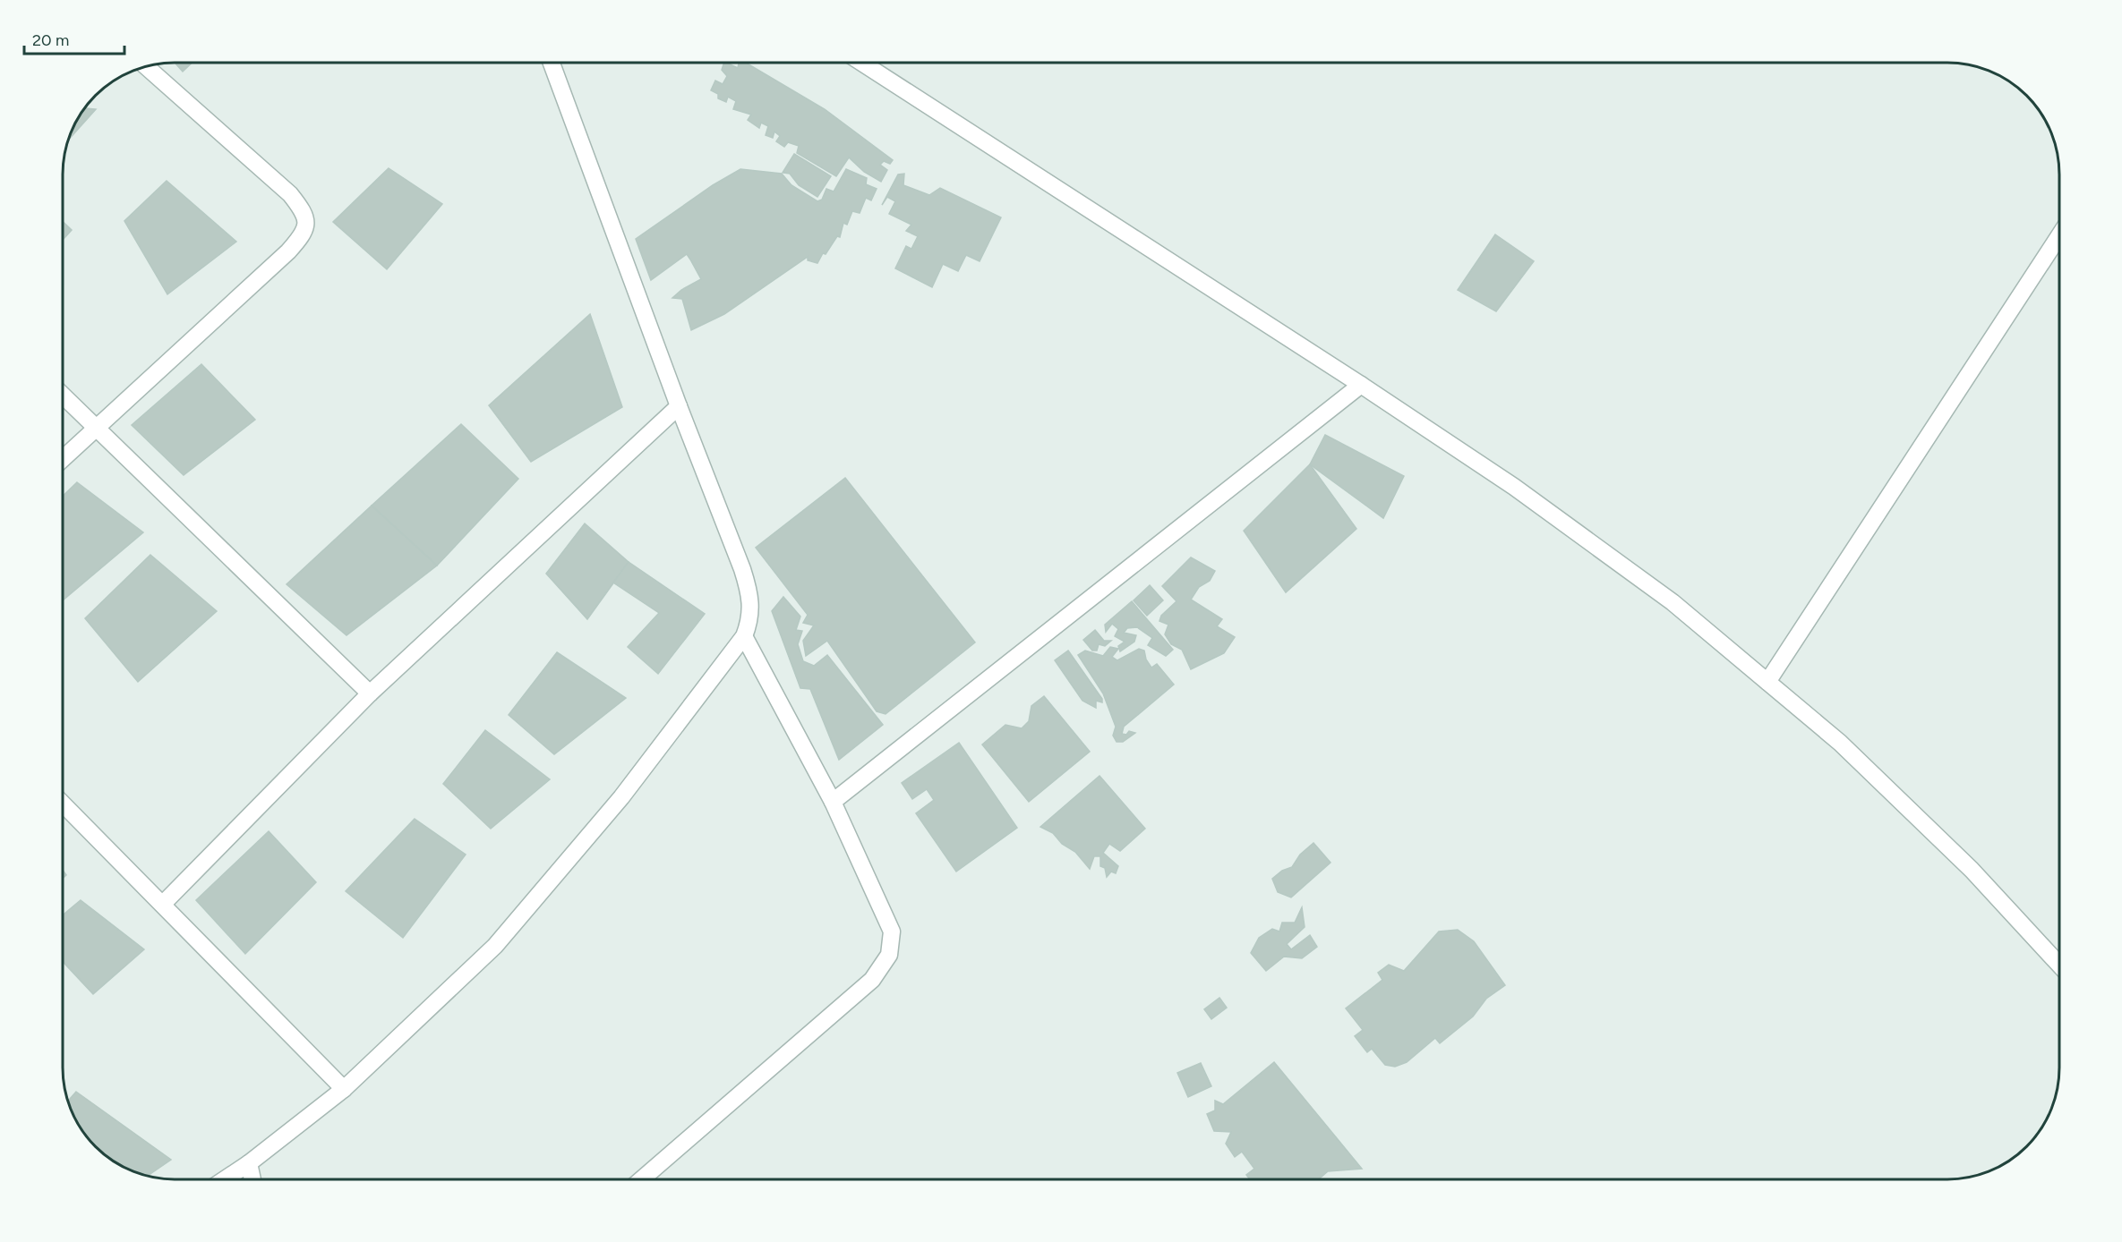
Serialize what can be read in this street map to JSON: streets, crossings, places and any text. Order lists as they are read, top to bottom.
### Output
{
  "scale_bar": "20 m"
}
